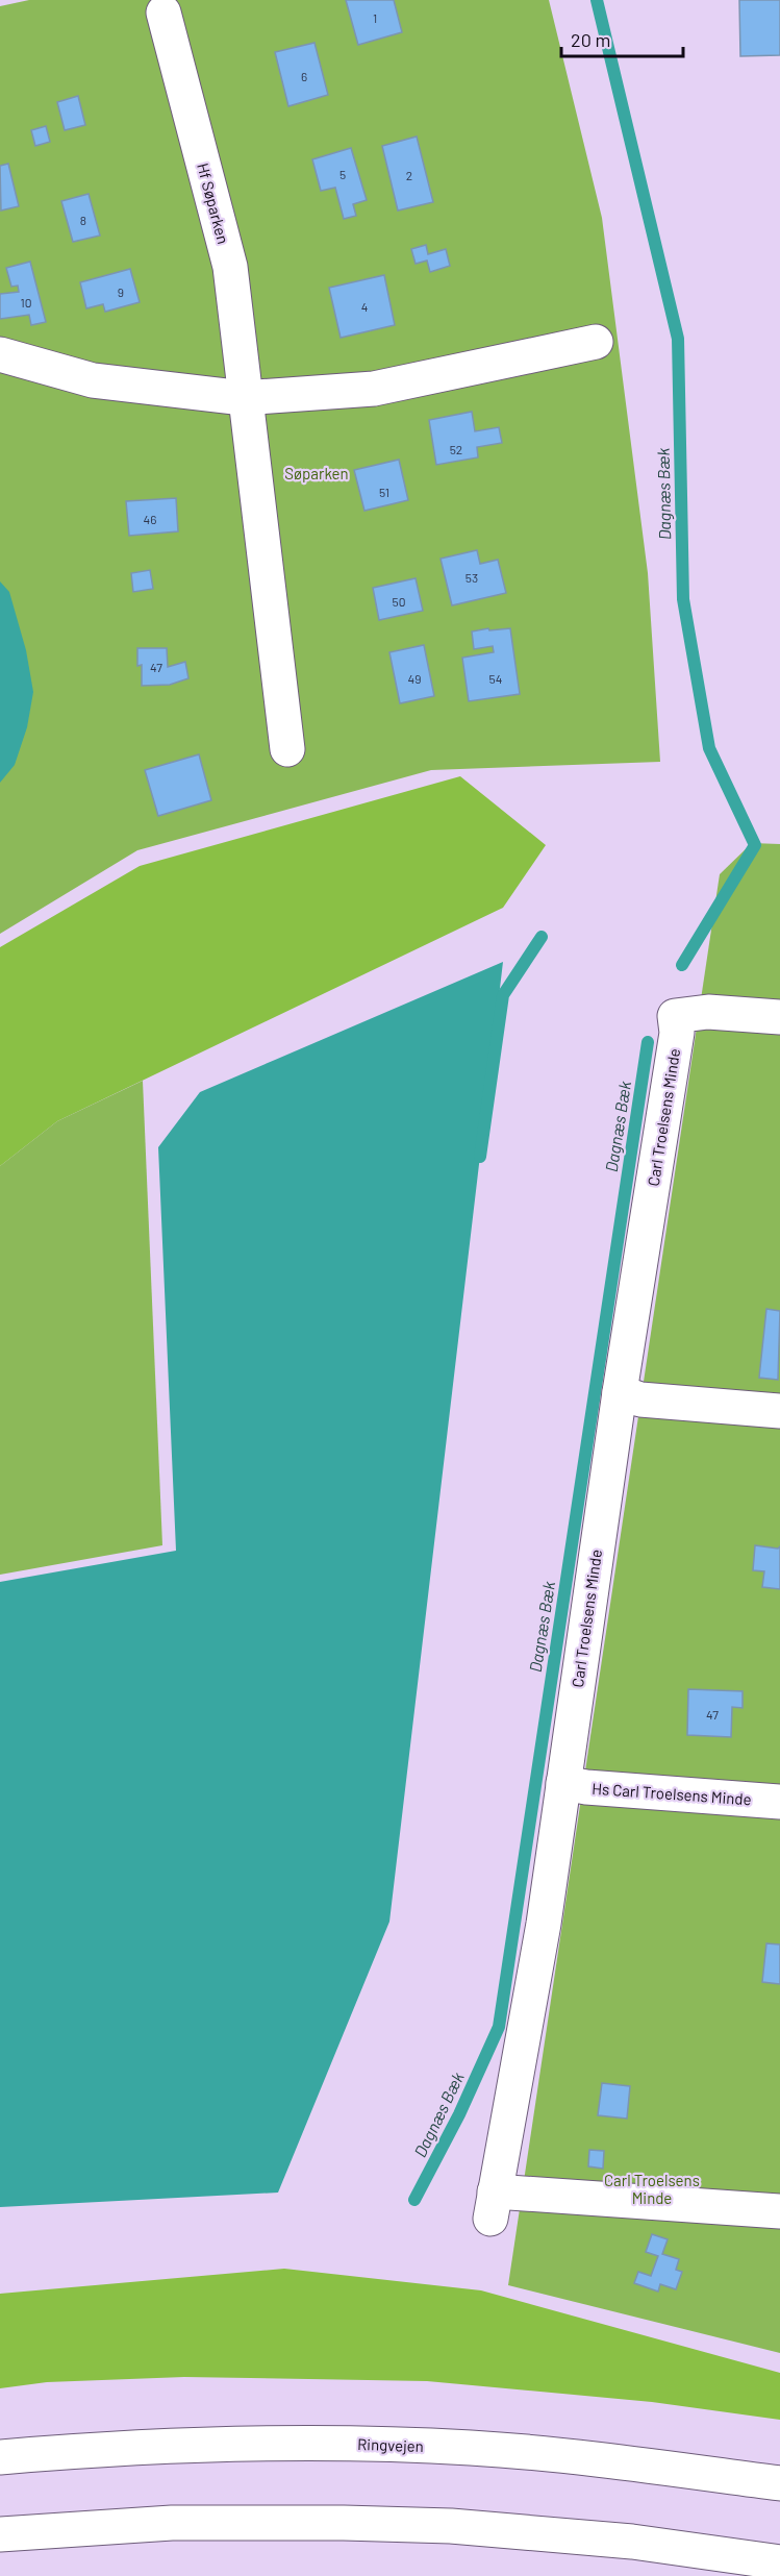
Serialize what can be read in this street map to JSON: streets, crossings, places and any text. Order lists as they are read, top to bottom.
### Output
{
  "streets": {
    "main road": [
      "Hf Søparken",
      "Carl Troelsens Minde",
      "Hs Carl Troelsens Minde",
      "Ringvejen"
    ]
  },
  "crossings": [
    ["Carl Troelsens Minde", "Hs Carl Troelsens Minde"]
  ],
  "water": ["Dagnæs Bæk"],
  "parks": ["Søparken", "Carl Troelsens Minde"],
  "house_numbers": [
    "1",
    "6",
    "5",
    "2",
    "8",
    "9",
    "10",
    "4",
    "52",
    "51",
    "46",
    "53",
    "50",
    "47",
    "49",
    "54",
    "47"
  ],
  "scale_bar": "20 m"
}
